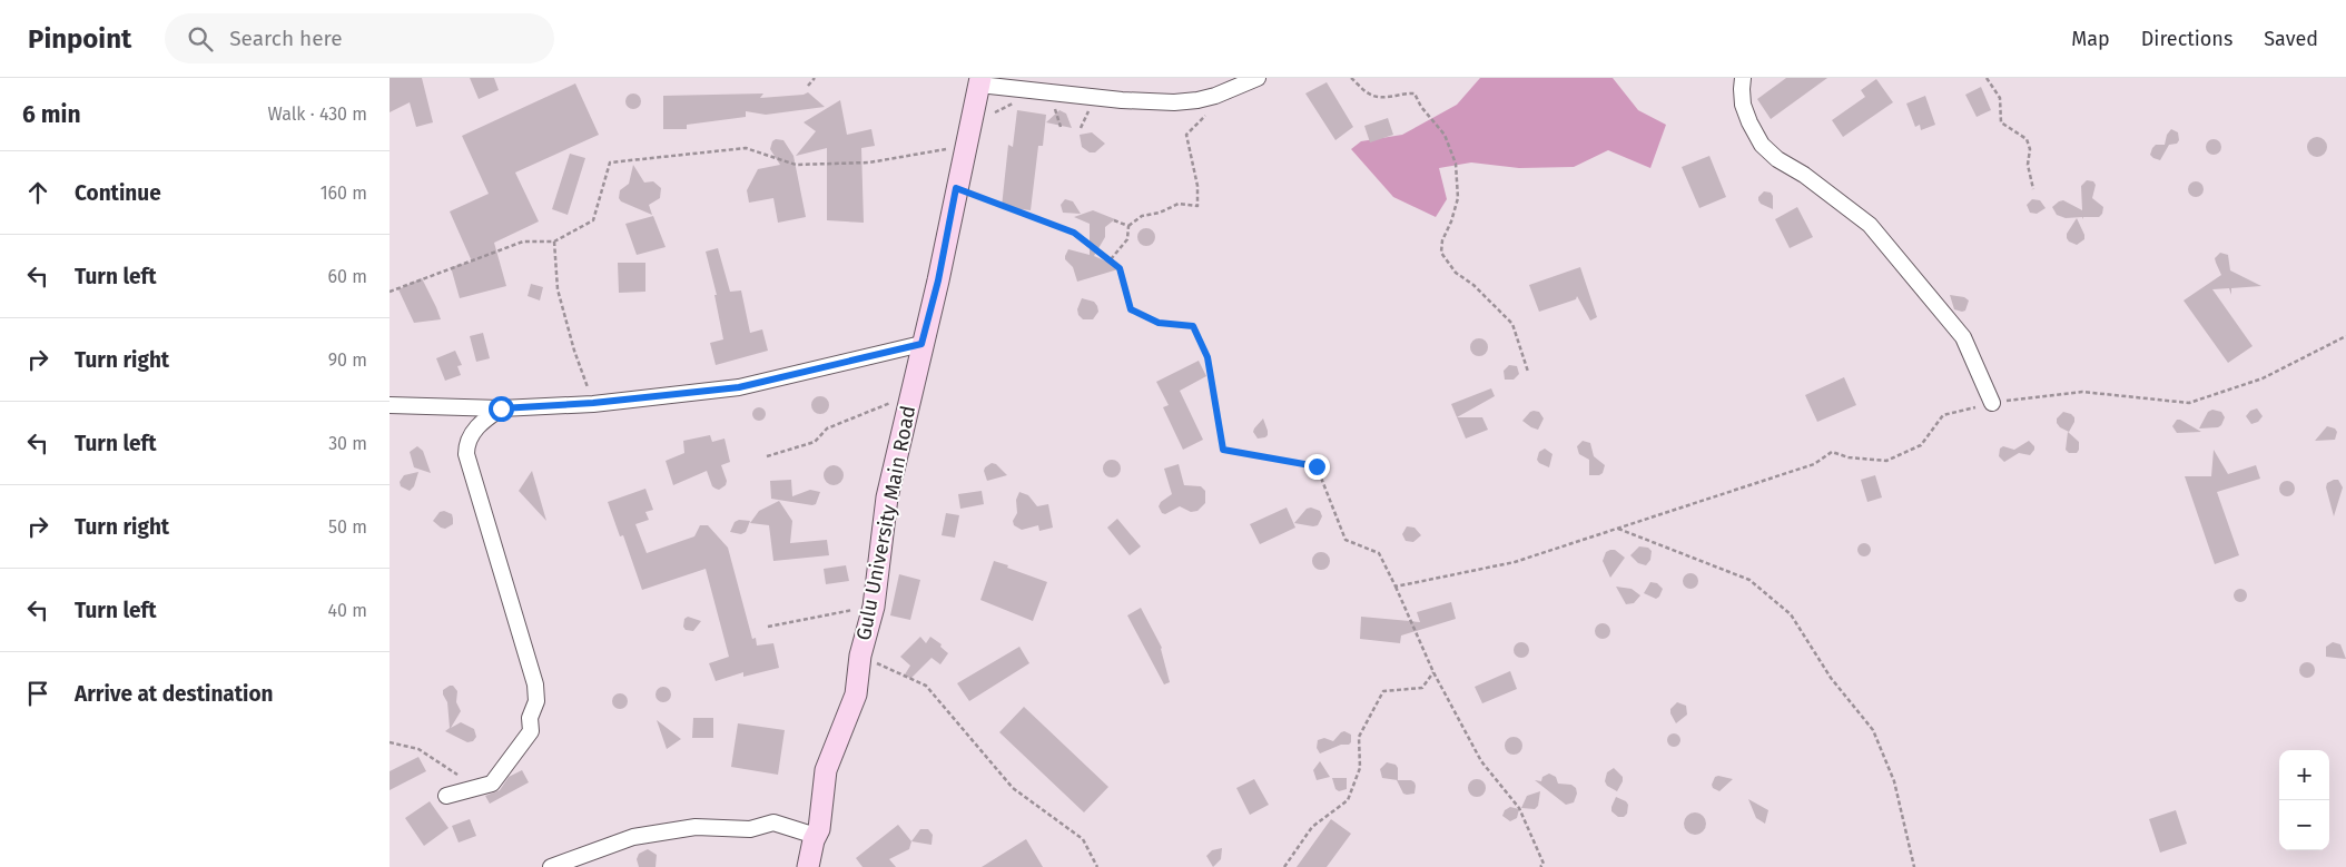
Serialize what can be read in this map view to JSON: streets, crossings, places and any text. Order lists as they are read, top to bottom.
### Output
{
  "streets": {
    "street": ["Gulu University Main Road"]
  },
  "page": {
    "header": "Pinpoint",
    "search": "Search here",
    "nav": ["Map", "Directions", "Saved"],
    "heading": ["6 min", "Walk · 430 m"],
    "list": [
      ["Continue", "160 m"],
      ["Turn left", "60 m"],
      ["Turn right", "90 m"],
      ["Turn left", "30 m"],
      ["Turn right", "50 m"],
      ["Turn left", "40 m"],
      "Arrive at destination"
    ],
    "map_buttons": ["+", "−"]
  }
}
